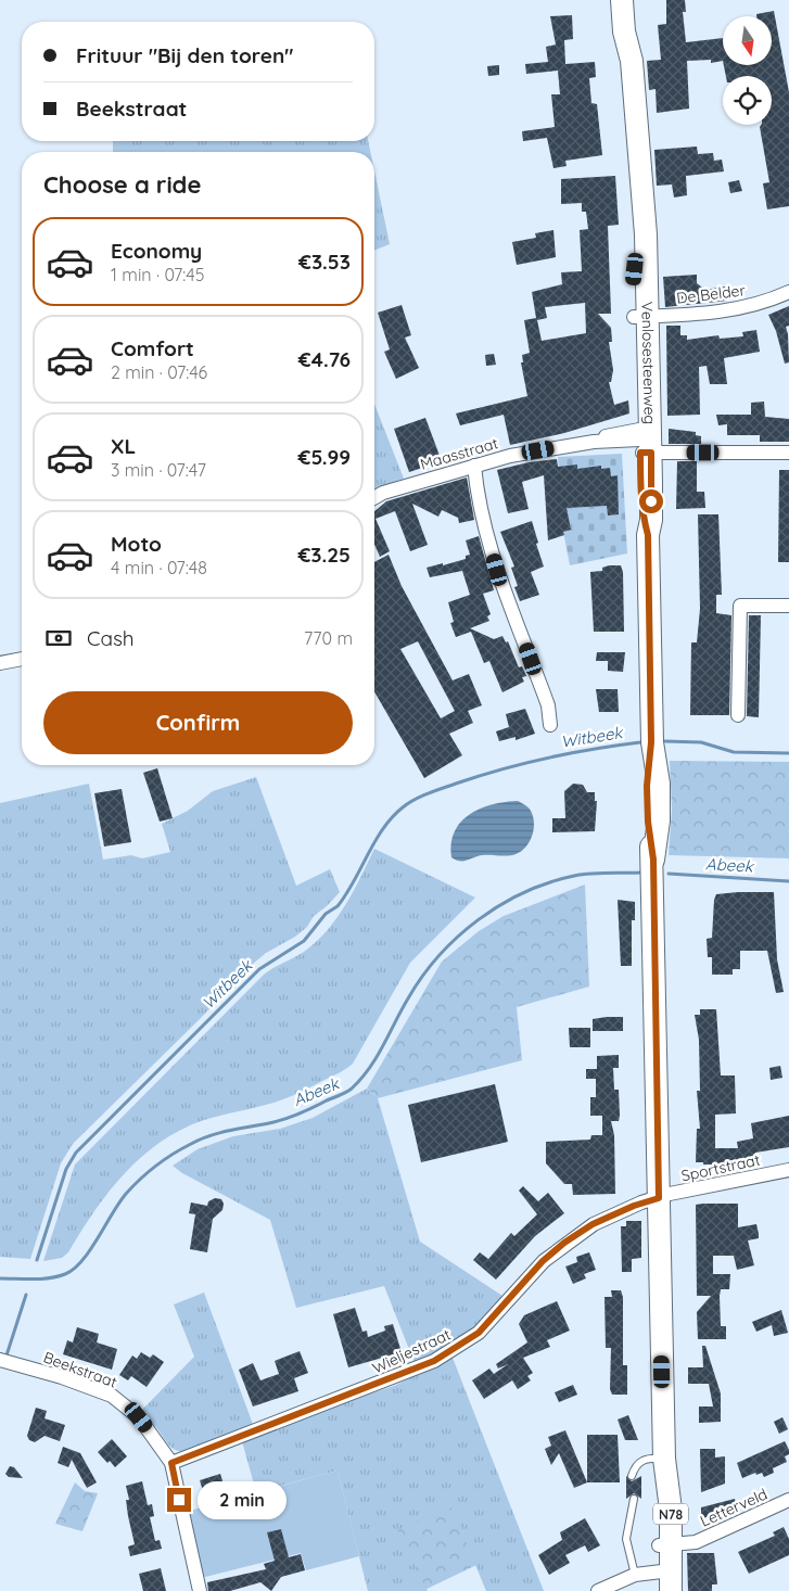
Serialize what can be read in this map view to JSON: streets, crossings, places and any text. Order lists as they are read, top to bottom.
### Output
{
  "streets": {
    "main road": ["Venlosesteenweg", "N78"],
    "street": [
      "De Belder",
      "Maasstraat",
      "Sportstraat",
      "Wieljestraat",
      "Beekstraat",
      "Letterveld"
    ]
  },
  "crossings": [
    ["De Belder", "Venlosesteenweg"],
    ["Venlosesteenweg", "Maasstraat"],
    ["Venlosesteenweg", "Sportstraat"],
    ["Venlosesteenweg", "Wieljestraat"],
    ["Venlosesteenweg", "Letterveld"],
    ["Sportstraat", "Wieljestraat"],
    ["Wieljestraat", "Beekstraat"]
  ],
  "water": ["Witbeek", "Abeek"],
  "north": "bottom",
  "page": {
    "banner": ["Frituur \"Bij den toren\"", "Beekstraat"],
    "heading": "Choose a ride",
    "list": [
      {
        "name": "Economy",
        "note": "1 min · 07:45",
        "value": "€3.53"
      },
      {
        "name": "Comfort",
        "note": "2 min · 07:46",
        "value": "€4.76"
      },
      {
        "name": "XL",
        "note": "3 min · 07:47",
        "value": "€5.99"
      },
      {
        "name": "Moto",
        "note": "4 min · 07:48",
        "value": "€3.25"
      }
    ],
    "pay": ["Cash", "770 m"],
    "buttons": "Confirm",
    "bubble": "2 min"
  }
}
